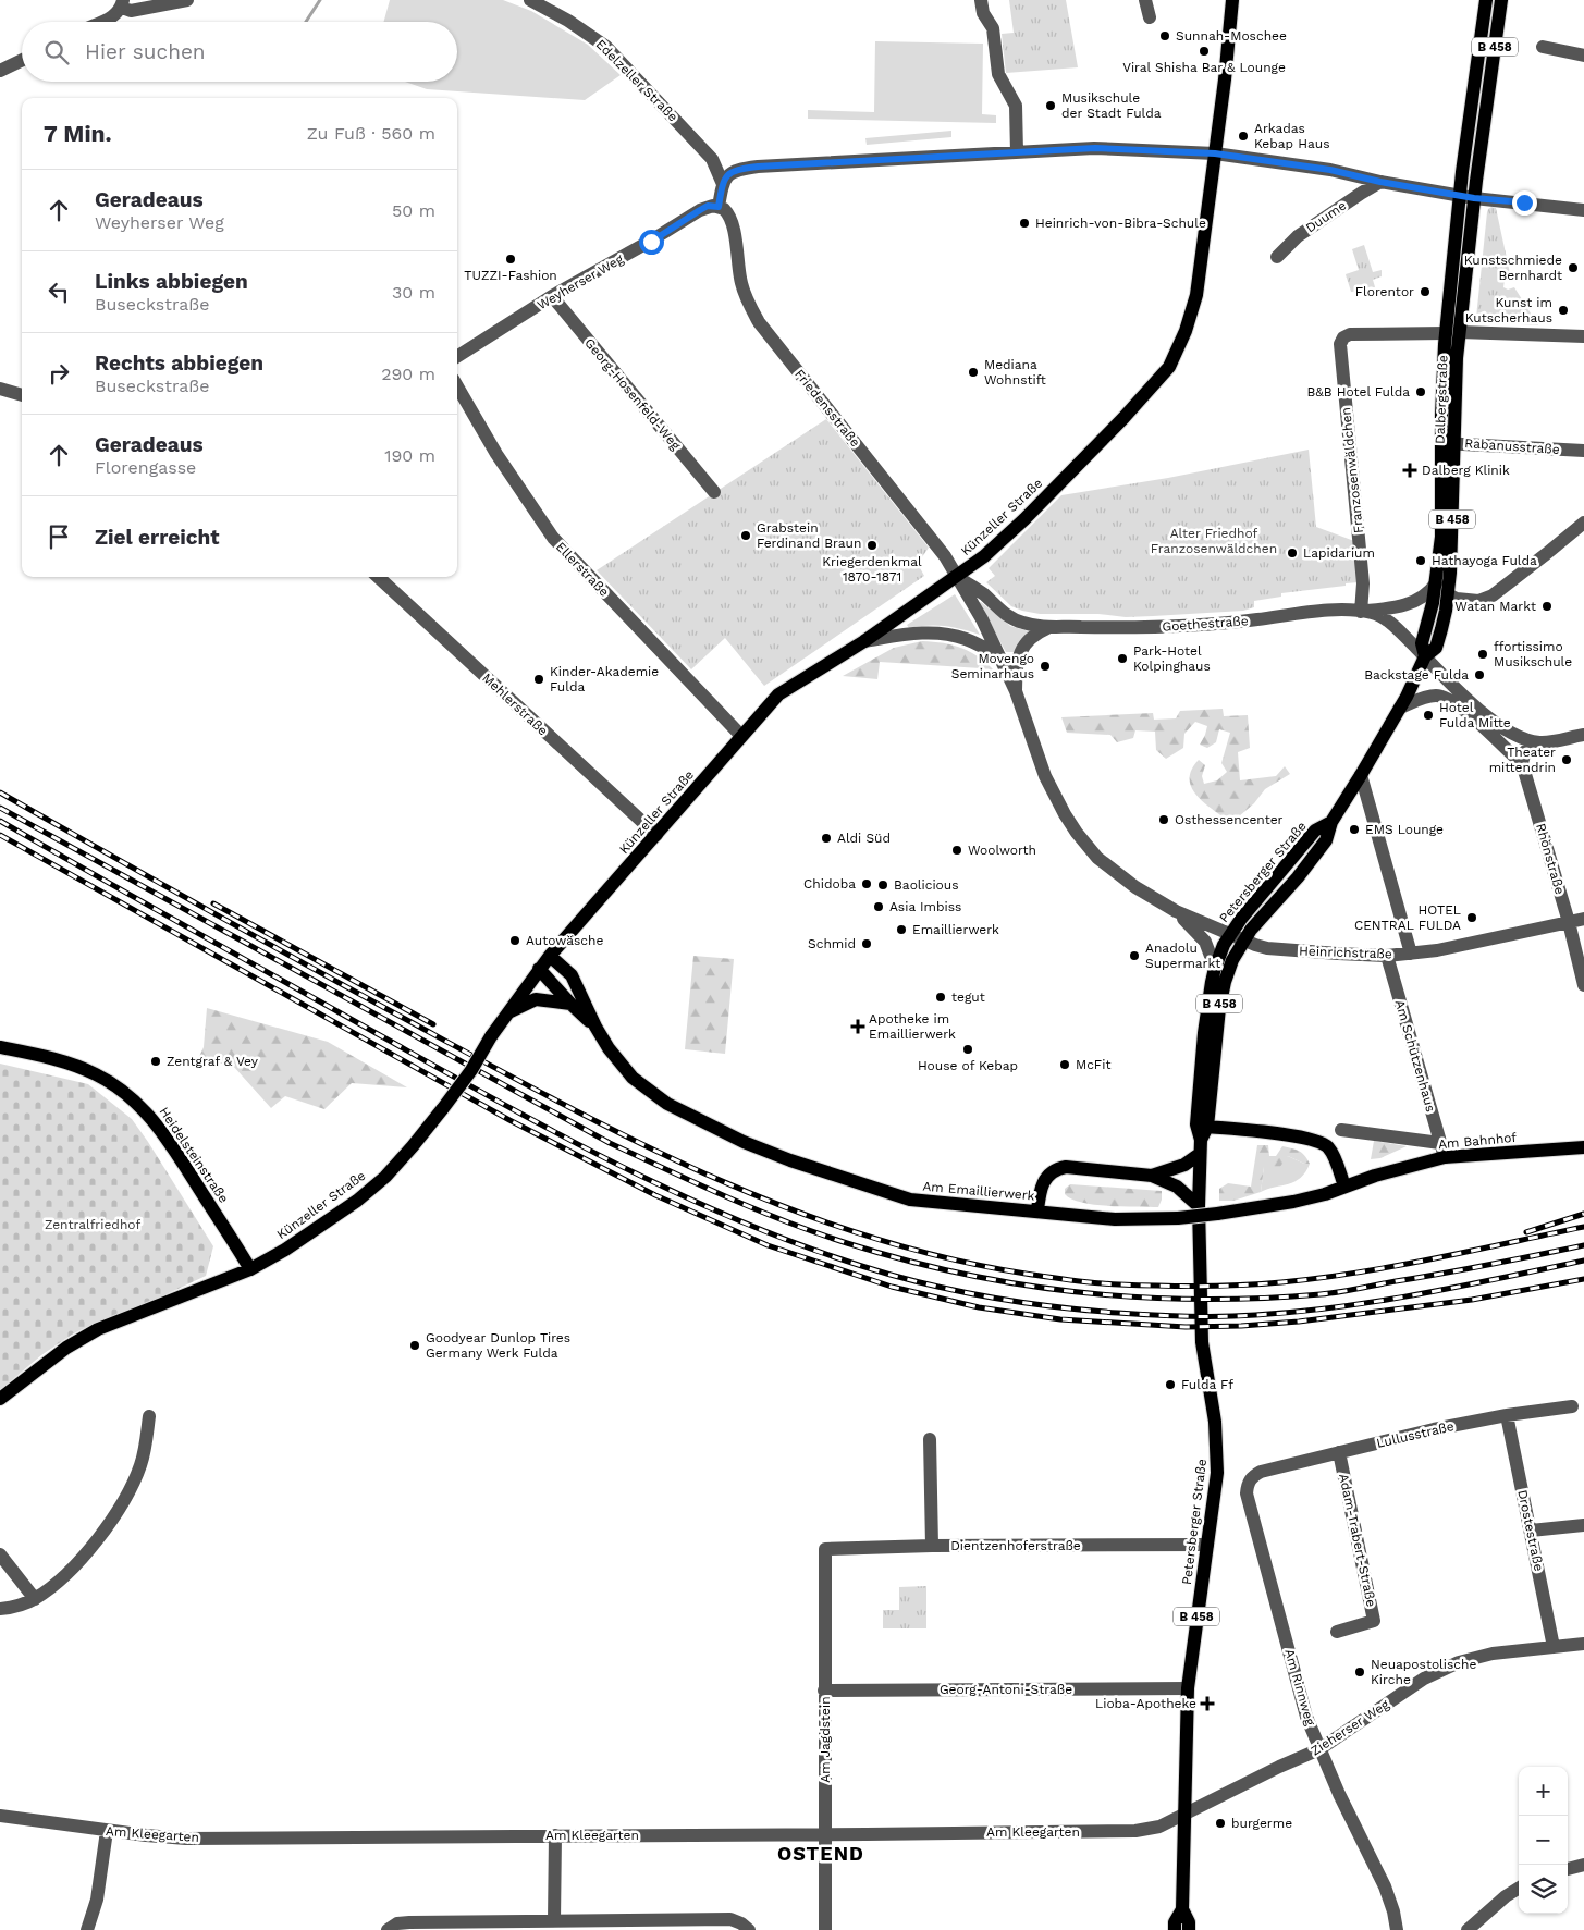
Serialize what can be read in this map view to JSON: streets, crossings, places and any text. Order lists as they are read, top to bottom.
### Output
{
  "streets": {
    "main road": [
      "B 458",
      "Dalbergstraße",
      "Künzeller Straße",
      "Petersberger Straße",
      "Am Bahnhof",
      "Heidelsteinstraße",
      "Am Emaillierwerk"
    ],
    "street": [
      "Edelzeller Straße",
      "Duume",
      "Weyherser Weg",
      "Georg-Hosenfeld-Weg",
      "Friedensstraße",
      "Rabanusstraße",
      "Franzosenwäldchen",
      "Ellerstraße",
      "Goethestraße",
      "Mehlerstraße",
      "Rhönstraße",
      "Heinrichstraße",
      "Am Schützenhaus",
      "Lullusstraße",
      "Drostestraße",
      "Adam-Trabert-Straße",
      "Dientzenhoferstraße",
      "Am Rinnweg",
      "Georg-Antoni-Straße",
      "Zieherser Weg",
      "Am Jagdstein",
      "Am Kleegarten"
    ]
  },
  "crossings": [
    ["Weyherser Weg", "Georg-Hosenfeld-Weg"],
    ["Weyherser Weg", "Friedensstraße"],
    ["Dalbergstraße", "Rabanusstraße"],
    ["Dalbergstraße", "Franzosenwäldchen"],
    ["Dalbergstraße", "Goethestraße"],
    ["Dalbergstraße", "Petersberger Straße"],
    ["Friedensstraße", "Künzeller Straße"],
    ["Friedensstraße", "Goethestraße"],
    ["Friedensstraße", "Heinrichstraße"],
    ["Franzosenwäldchen", "Goethestraße"],
    ["Künzeller Straße", "Ellerstraße"],
    ["Künzeller Straße", "Goethestraße"],
    ["Künzeller Straße", "Mehlerstraße"],
    ["Künzeller Straße", "Heinrichstraße"],
    ["Künzeller Straße", "Heidelsteinstraße"],
    ["Künzeller Straße", "Am Emaillierwerk"],
    ["Goethestraße", "Petersberger Straße"],
    ["Goethestraße", "Heinrichstraße"],
    ["Rhönstraße", "Heinrichstraße"],
    ["Petersberger Straße", "Heinrichstraße"],
    ["Petersberger Straße", "Dientzenhoferstraße"],
    ["Petersberger Straße", "Georg-Antoni-Straße"],
    ["Petersberger Straße", "Zieherser Weg"],
    ["Petersberger Straße", "Am Kleegarten"],
    ["Heinrichstraße", "Am Schützenhaus"],
    ["Am Schützenhaus", "Am Bahnhof"],
    ["Am Bahnhof", "Am Emaillierwerk"],
    ["Lullusstraße", "Drostestraße"],
    ["Lullusstraße", "Adam-Trabert-Straße"],
    ["Lullusstraße", "Am Rinnweg"],
    ["Drostestraße", "Zieherser Weg"],
    ["Dientzenhoferstraße", "Am Jagdstein"],
    ["Am Rinnweg", "Zieherser Weg"],
    ["Georg-Antoni-Straße", "Am Jagdstein"],
    ["Zieherser Weg", "Am Kleegarten"],
    ["Am Jagdstein", "Am Kleegarten"]
  ],
  "districts": ["OSTEND"],
  "parks": ["Alter Friedhof Franzosenwäldchen", "Zentralfriedhof"],
  "places": {
    "other": [
      "Sunnah-Moschee",
      "Viral Shisha Bar & Lounge",
      "Musikschule der Stadt Fulda",
      "Arkadas Kebap Haus",
      "Heinrich-von-Bibra-Schule",
      "TUZZI-Fashion",
      "Kunstschmiede Bernhardt",
      "Florentor",
      "Kunst im Kutscherhaus",
      "Mediana Wohnstift",
      "B&B Hotel Fulda",
      "Grabstein Ferdinand Braun",
      "Kriegerdenkmal 1870-1871",
      "Lapidarium",
      "Hathayoga Fulda",
      "Watan Markt",
      "ffortissimo Musikschule",
      "Park-Hotel Kolpinghaus",
      "Movengo Seminarhaus",
      "Backstage Fulda",
      "Kinder-Akademie Fulda",
      "Hotel Fulda Mitte",
      "Theater mittendrin",
      "Osthessencenter",
      "EMS Lounge",
      "Aldi Süd",
      "Woolworth",
      "Chidoba",
      "Baolicious",
      "Asia Imbiss",
      "HOTEL CENTRAL FULDA",
      "Emaillierwerk",
      "Autowäsche",
      "Schmid",
      "Anadolu Supermarkt",
      "tegut",
      "House of Kebap",
      "Zentgraf & Vey",
      "McFit",
      "Goodyear Dunlop Tires Germany Werk Fulda",
      "Fulda Ff",
      "Neuapostolische Kirche",
      "burgerme"
    ],
    "health": ["Dalberg Klinik", "Apotheke im Emaillierwerk", "Lioba-Apotheke"]
  },
  "page": {
    "search": "Hier suchen",
    "heading": ["7 Min.", "Zu Fuß · 560 m"],
    "list": [
      ["Geradeaus", "Weyherser Weg", "50 m"],
      ["Links abbiegen", "Buseckstraße", "30 m"],
      ["Rechts abbiegen", "Buseckstraße", "290 m"],
      ["Geradeaus", "Florengasse", "190 m"],
      "Ziel erreicht"
    ],
    "map_buttons": ["+", "−"]
  }
}
